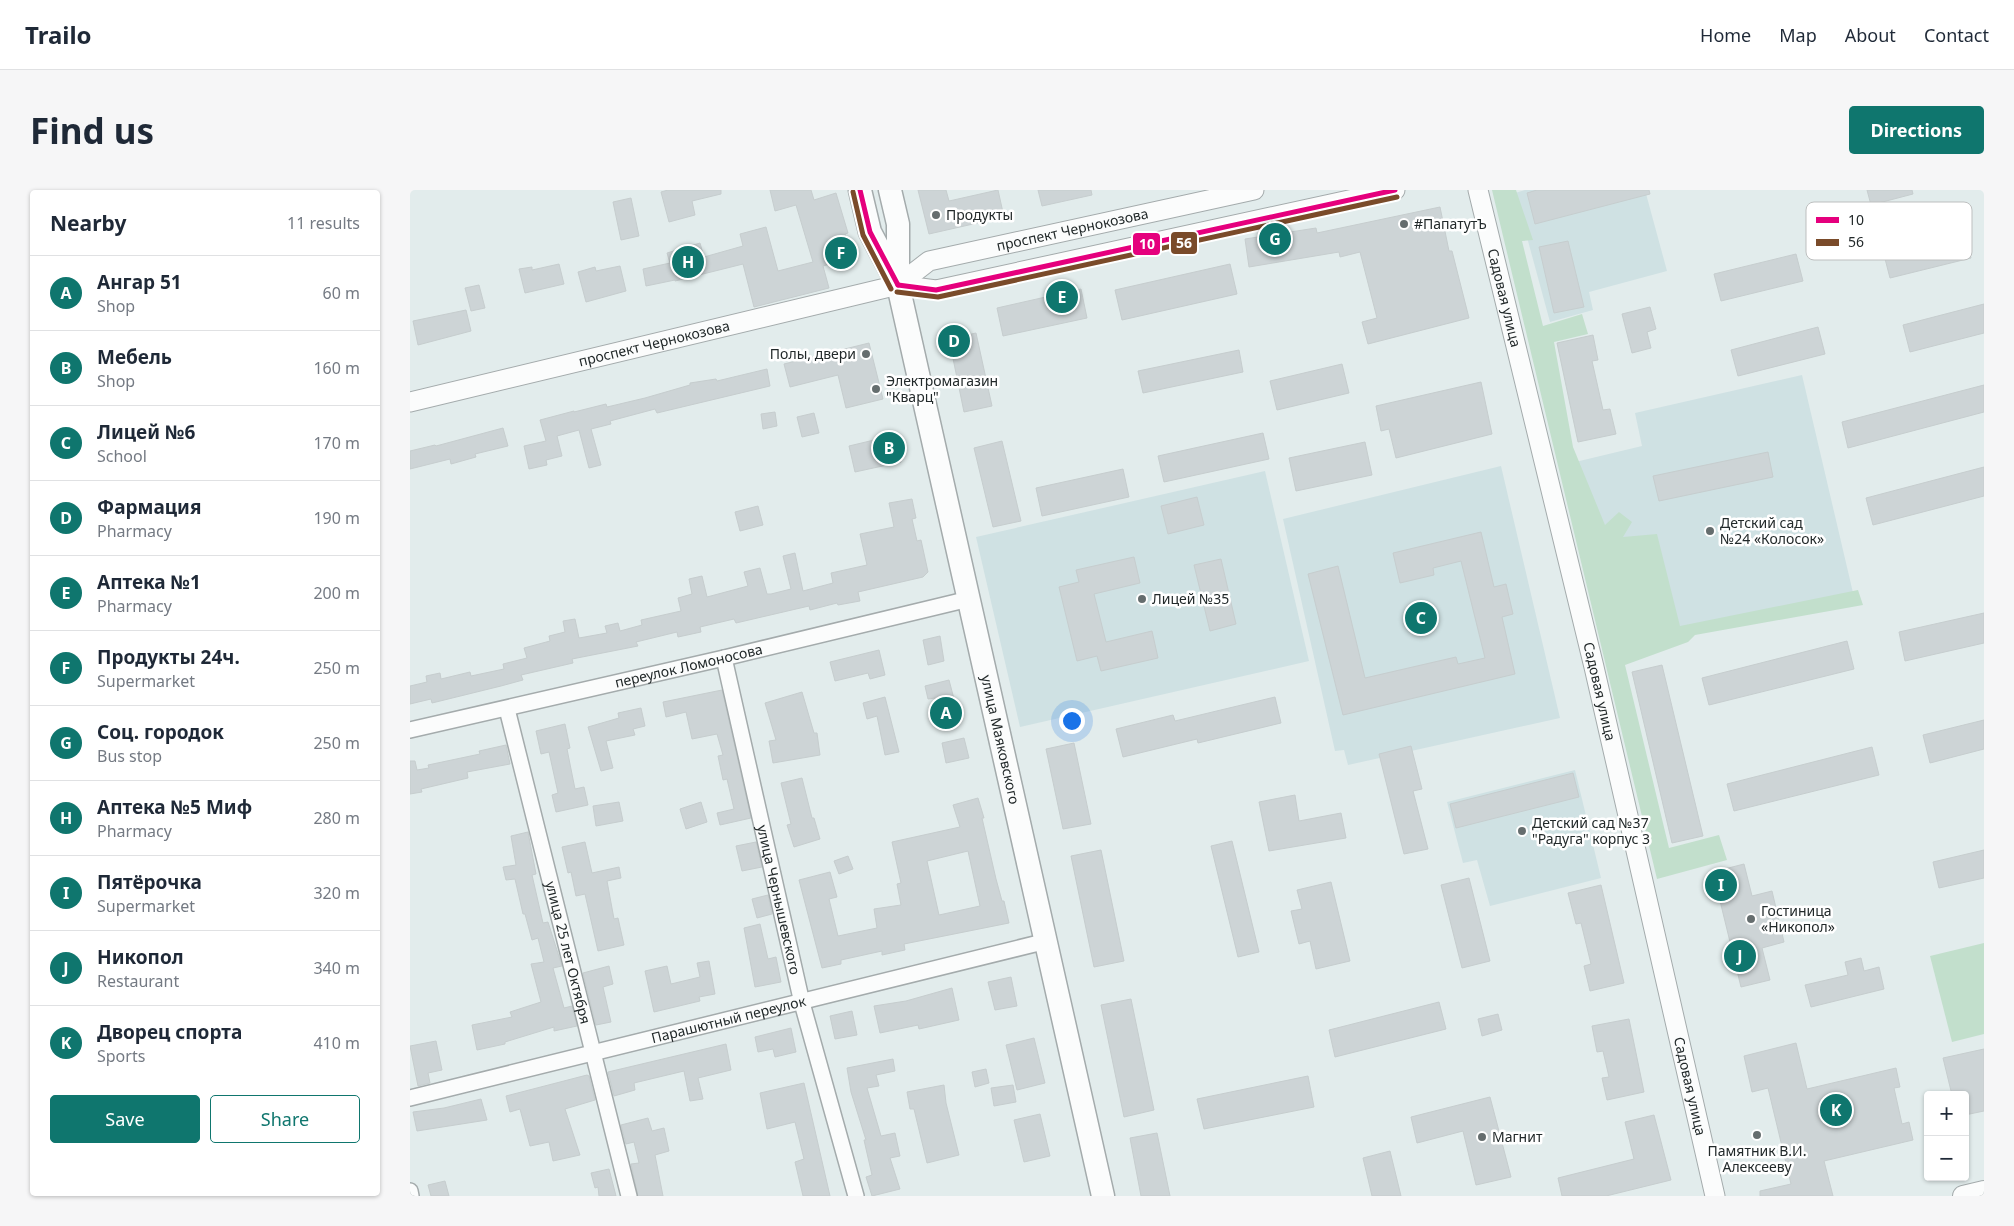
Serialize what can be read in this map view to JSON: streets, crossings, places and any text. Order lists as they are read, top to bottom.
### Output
{
  "streets": {
    "main road": ["улица Маяковского"],
    "street": [
      "проспект Чернокозова",
      "Садовая улица",
      "переулок Ломоносова",
      "улица Чернышевского",
      "улица 25 лет Октября",
      "Парашютный переулок"
    ]
  },
  "crossings": [
    ["проспект Чернокозова", "улица Маяковского"],
    ["переулок Ломоносова", "улица Маяковского"],
    ["переулок Ломоносова", "улица Чернышевского"],
    ["переулок Ломоносова", "улица 25 лет Октября"],
    ["улица Маяковского", "Парашютный переулок"],
    ["улица Чернышевского", "Парашютный переулок"],
    ["улица 25 лет Октября", "Парашютный переулок"]
  ],
  "places": [
    "Продукты",
    "#ПапатутЪ",
    "Полы, двери",
    "Электромагазин \"Кварц\"",
    "Детский сад №24 «Колосок»",
    "Лицей №35",
    "Детский сад №37 \"Радуга\" корпус 3",
    "Гостиница «Никопол»",
    "Памятник В.И. Алексееву",
    "Магнит"
  ],
  "lines": ["transit line 10", "transit line 56"],
  "legend": ["10", "56"],
  "page": {
    "header": "Trailo",
    "nav": [
      "Home",
      "Map",
      "About",
      "Contact"
    ],
    "buttons": [
      "Directions",
      ["Save", "Share"]
    ],
    "title": "Find us",
    "heading": ["Nearby", "11 results"],
    "pins": [
      "G",
      "F",
      "H",
      "E",
      "D",
      "B",
      "C",
      "A",
      "I",
      "J",
      "K"
    ],
    "list": [
      {
        "mark": "A",
        "name": "Ангар 51",
        "note": "Shop",
        "value": "60 m"
      },
      {
        "mark": "B",
        "name": "Мебель",
        "note": "Shop",
        "value": "160 m"
      },
      {
        "mark": "C",
        "name": "Лицей №6",
        "note": "School",
        "value": "170 m"
      },
      {
        "mark": "D",
        "name": "Фармация",
        "note": "Pharmacy",
        "value": "190 m"
      },
      {
        "mark": "E",
        "name": "Аптека №1",
        "note": "Pharmacy",
        "value": "200 m"
      },
      {
        "mark": "F",
        "name": "Продукты 24ч.",
        "note": "Supermarket",
        "value": "250 m"
      },
      {
        "mark": "G",
        "name": "Соц. городок",
        "note": "Bus stop",
        "value": "250 m"
      },
      {
        "mark": "H",
        "name": "Аптека №5 Миф",
        "note": "Pharmacy",
        "value": "280 m"
      },
      {
        "mark": "I",
        "name": "Пятёрочка",
        "note": "Supermarket",
        "value": "320 m"
      },
      {
        "mark": "J",
        "name": "Никопол",
        "note": "Restaurant",
        "value": "340 m"
      },
      {
        "mark": "K",
        "name": "Дворец спорта",
        "note": "Sports",
        "value": "410 m"
      }
    ],
    "map_buttons": ["+", "−"]
  }
}
